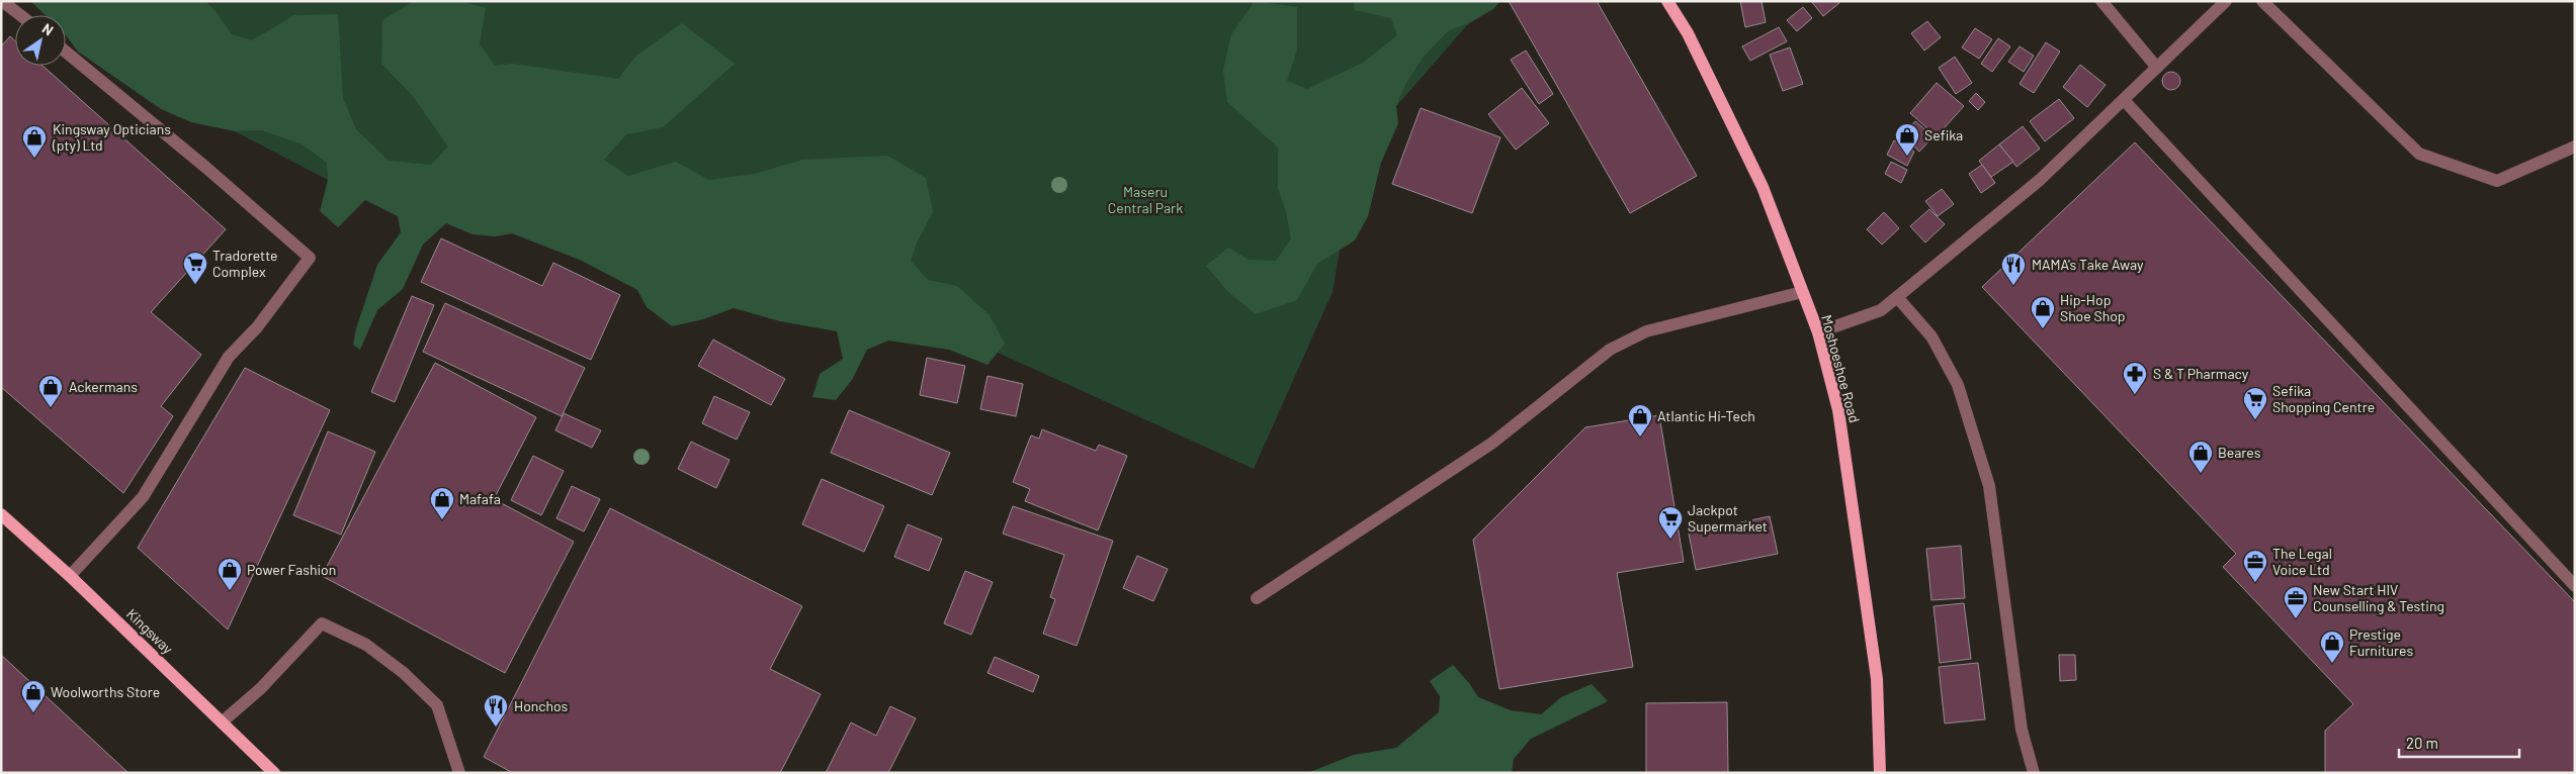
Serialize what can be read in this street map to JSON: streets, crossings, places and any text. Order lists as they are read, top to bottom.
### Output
{
  "streets": {
    "main road": ["Moshoeshoe Road", "Kingsway"]
  },
  "parks": ["Maseru Central Park"],
  "places": {
    "shop": [
      "Sefika",
      "Kingsway Opticians (pty) Ltd",
      "Hip-Hop Shoe Shop",
      "Ackermans",
      "Atlantic Hi-Tech",
      "Beares",
      "Mafafa",
      "Power Fashion",
      "Prestige Furnitures",
      "Woolworths Store"
    ],
    "supermarket": ["Tradorette Complex", "Sefika Shopping Centre", "Jackpot Supermarket"],
    "restaurant": ["MAMA's Take Away", "Honchos"],
    "pharmacy": ["S & T Pharmacy"],
    "office": ["The Legal Voice Ltd", "New Start HIV Counselling & Testing"]
  },
  "scale_bar": "20 m",
  "north": "top right"
}
